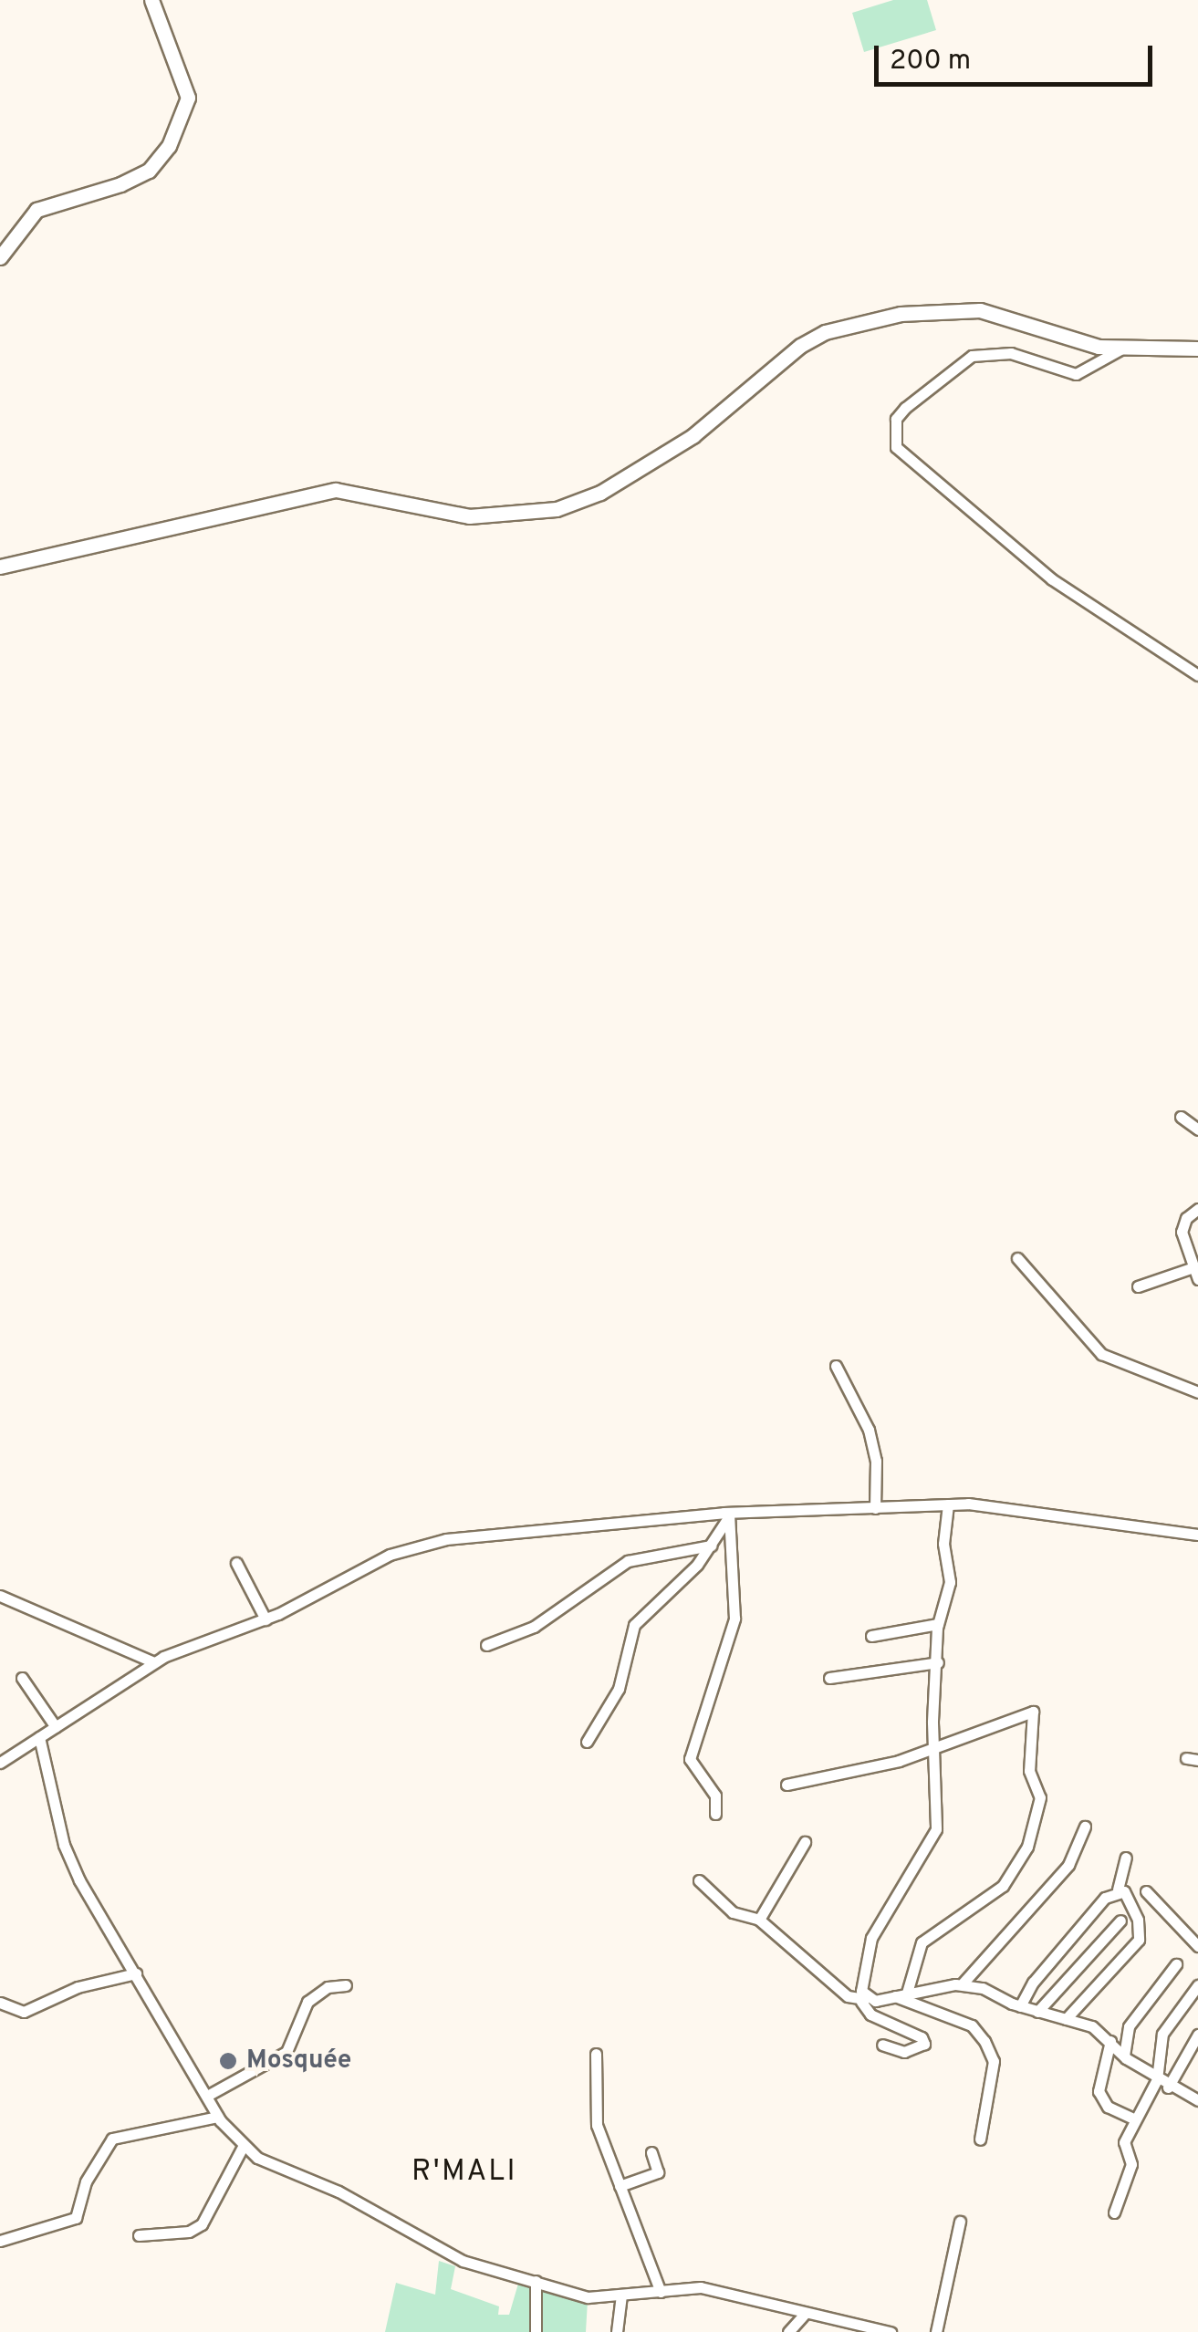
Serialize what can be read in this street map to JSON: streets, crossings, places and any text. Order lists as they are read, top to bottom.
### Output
{
  "districts": ["R'MALI"],
  "places": ["Mosquée"],
  "scale_bar": "200 m"
}
